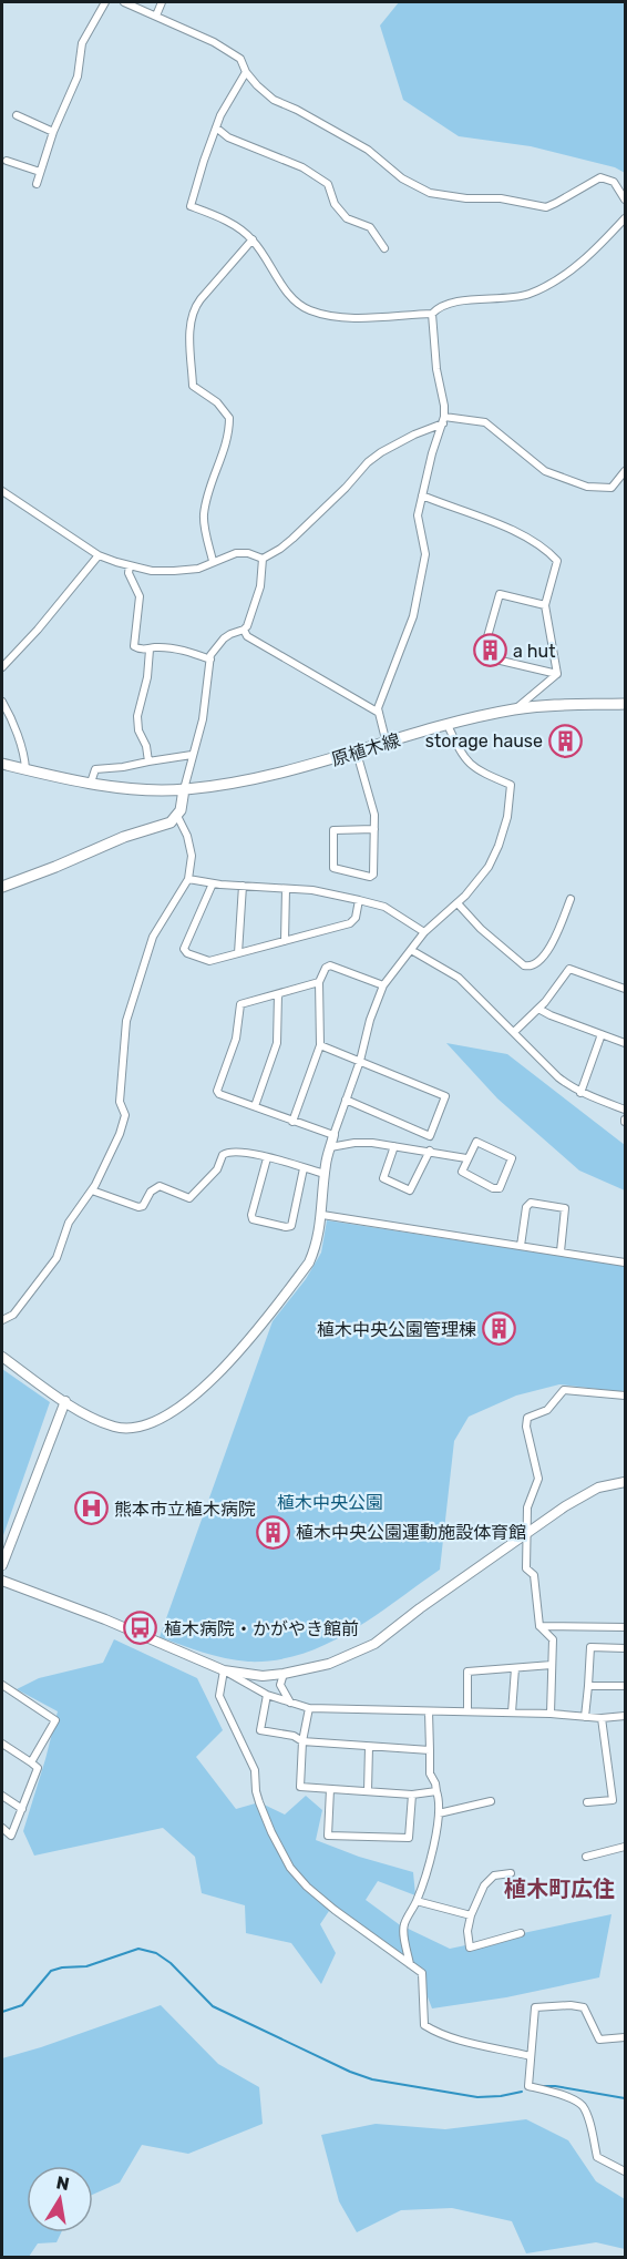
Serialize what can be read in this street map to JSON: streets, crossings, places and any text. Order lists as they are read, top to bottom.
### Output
{
  "streets": {
    "main road": ["原植木線"]
  },
  "districts": ["植木町広住"],
  "parks": ["植木中央公園"],
  "places": {
    "building": [
      "a hut",
      "storage hause",
      "植木中央公園管理棟",
      "植木中央公園運動施設体育館"
    ],
    "hospital": ["熊本市立植木病院"],
    "bus stop": ["植木病院・かがやき館前"]
  },
  "north": "top"
}
